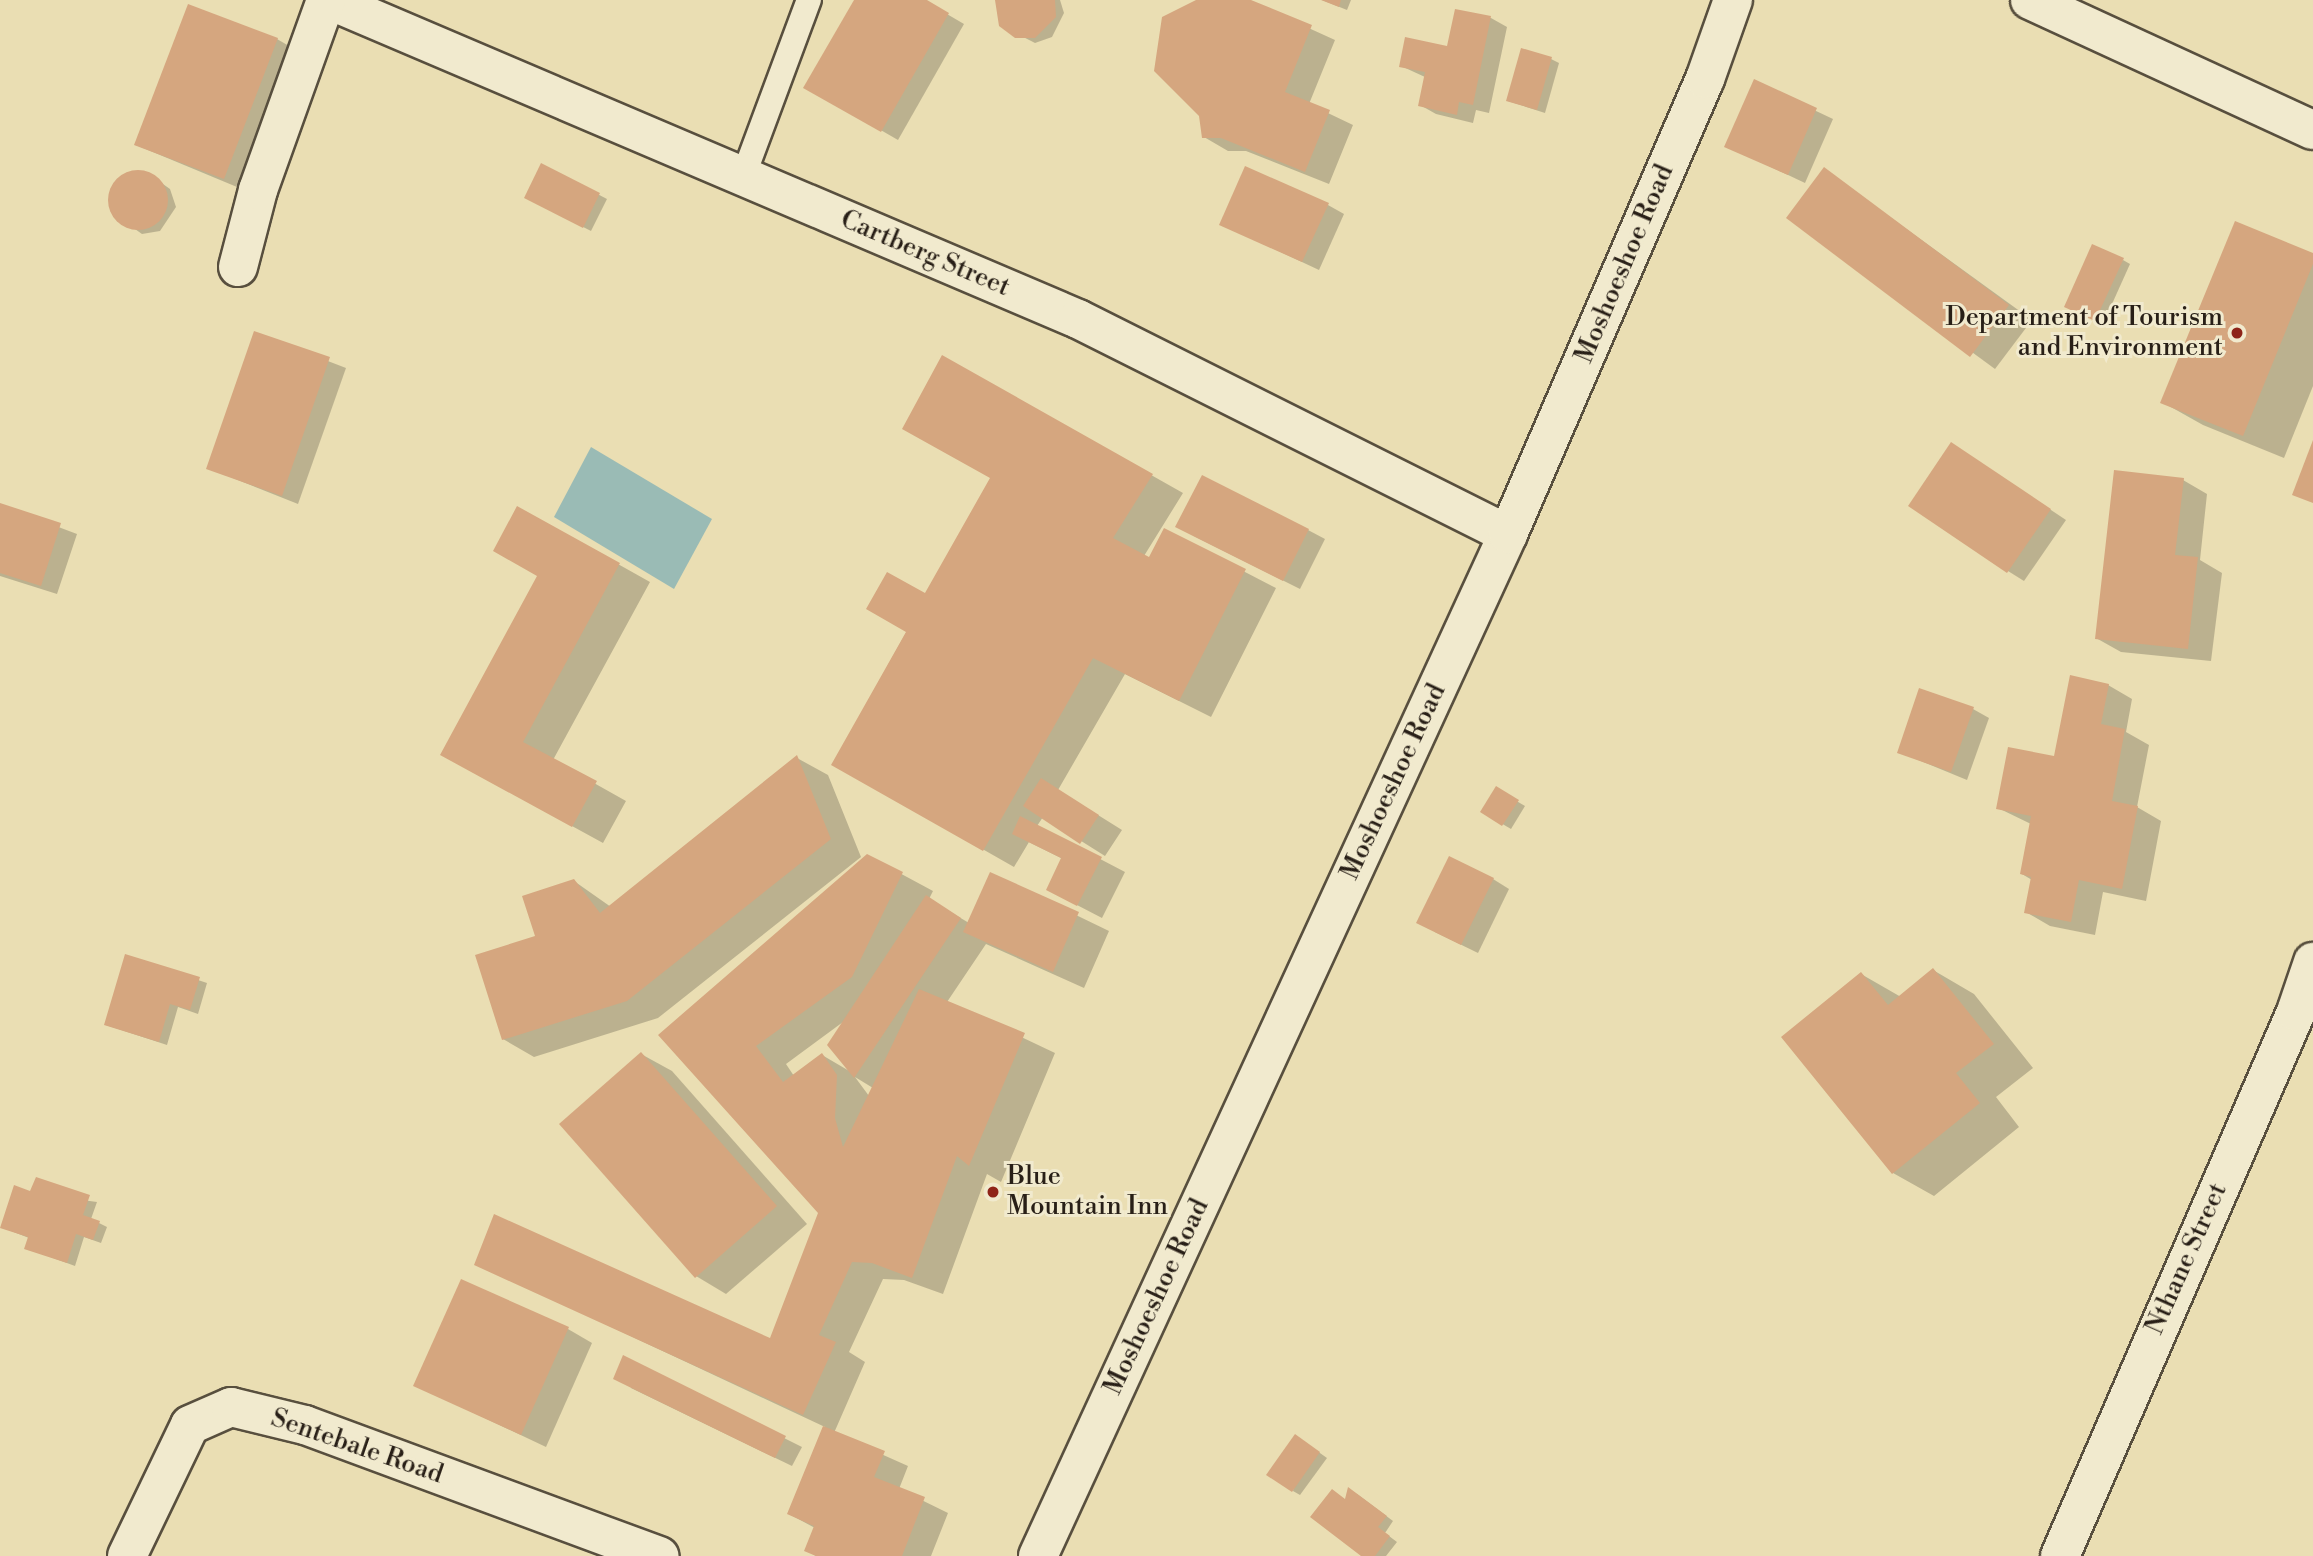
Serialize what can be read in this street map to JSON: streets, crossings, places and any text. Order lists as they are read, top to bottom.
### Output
{
  "streets": {
    "street": [
      "Cartberg Street",
      "Moshoeshoe Road",
      "Nthane Street",
      "Sentebale Road"
    ]
  },
  "crossings": [
    ["Cartberg Street", "Moshoeshoe Road"]
  ],
  "places": ["Department of Tourism and Environment", "Blue Mountain Inn"]
}
